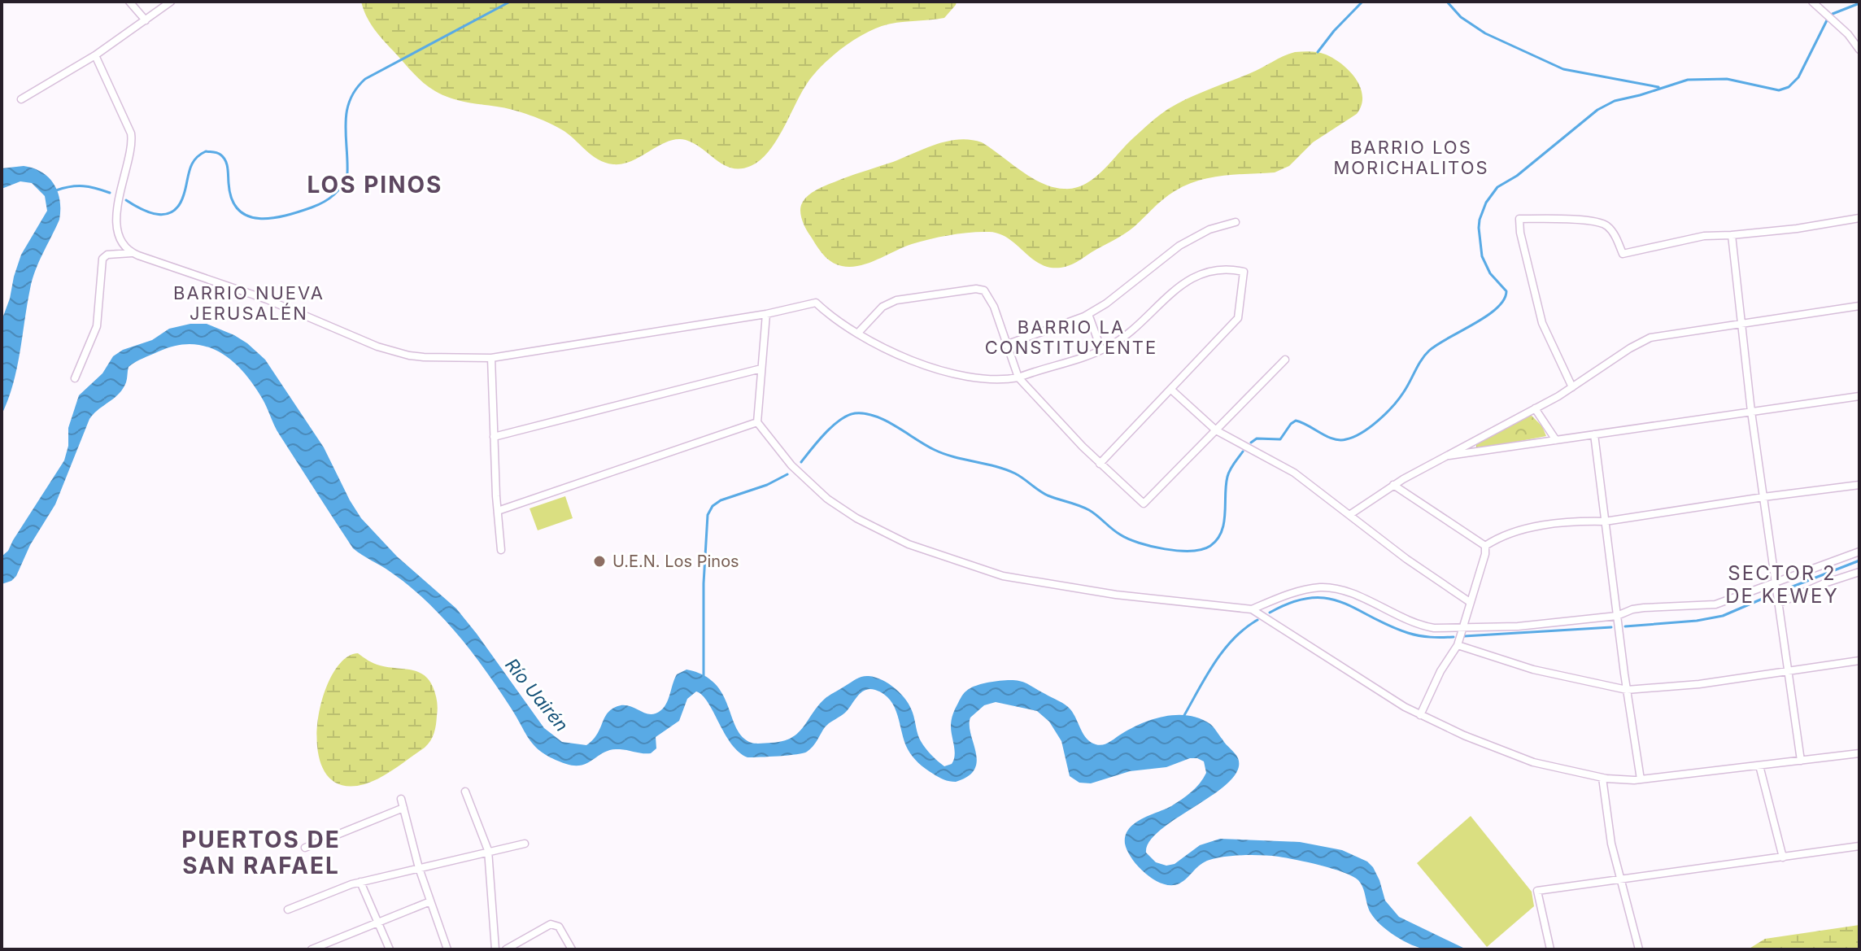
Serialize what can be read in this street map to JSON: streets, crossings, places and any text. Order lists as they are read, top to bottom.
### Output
{
  "districts": [
    "BARRIO LOS MORICHALITOS",
    "LOS PINOS",
    "BARRIO NUEVA JERUSALÉN",
    "BARRIO LA CONSTITUYENTE",
    "SECTOR 2 DE KEWEY",
    "PUERTOS DE SAN RAFAEL"
  ],
  "water": ["Río Uairén"],
  "places": ["U.E.N. Los Pinos"]
}
